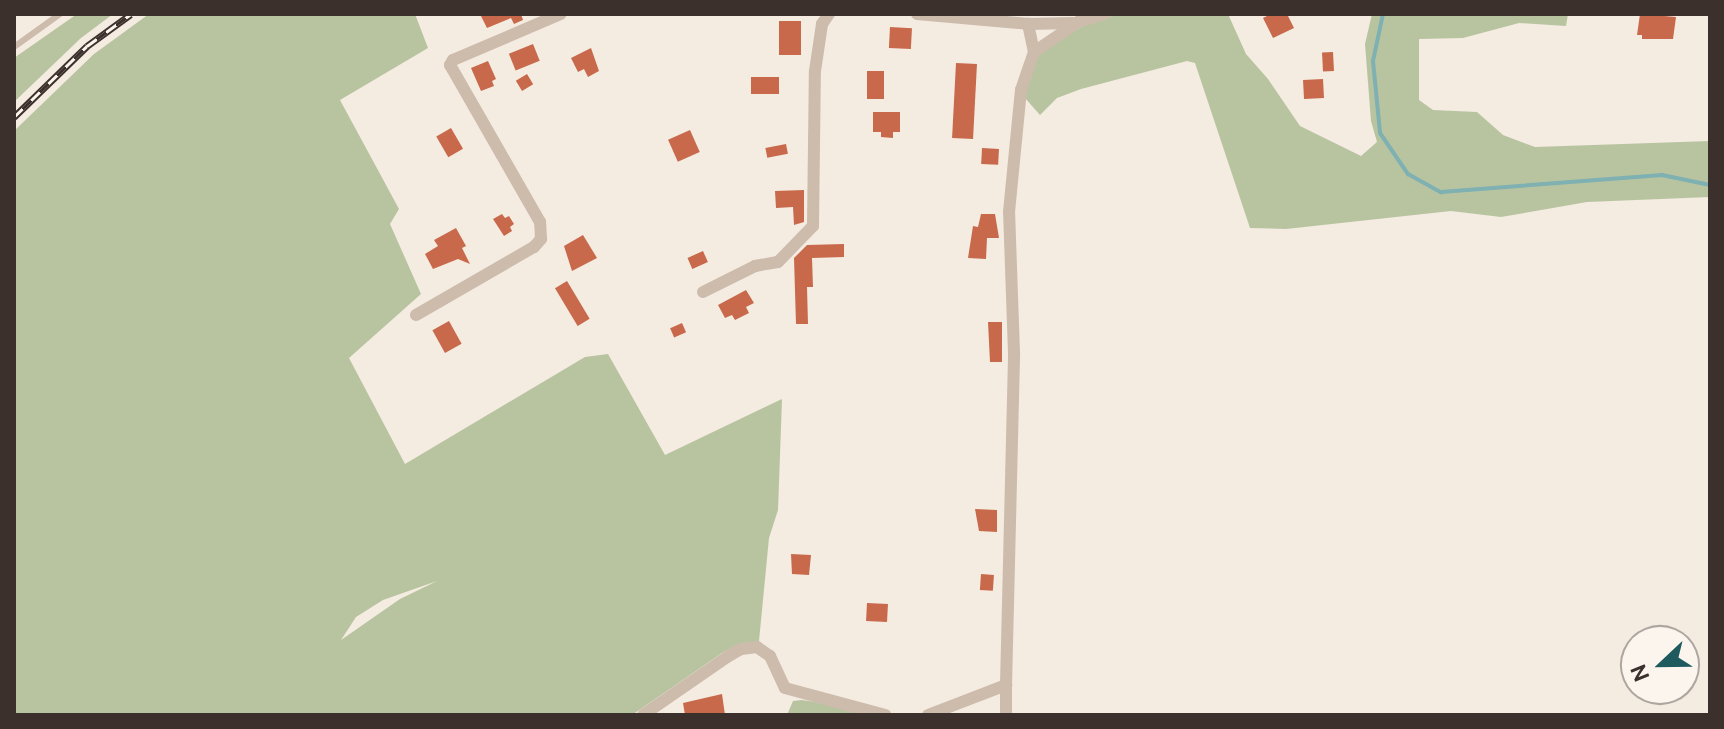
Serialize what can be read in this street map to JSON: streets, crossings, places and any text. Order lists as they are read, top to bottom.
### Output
{
  "north": "left"
}
